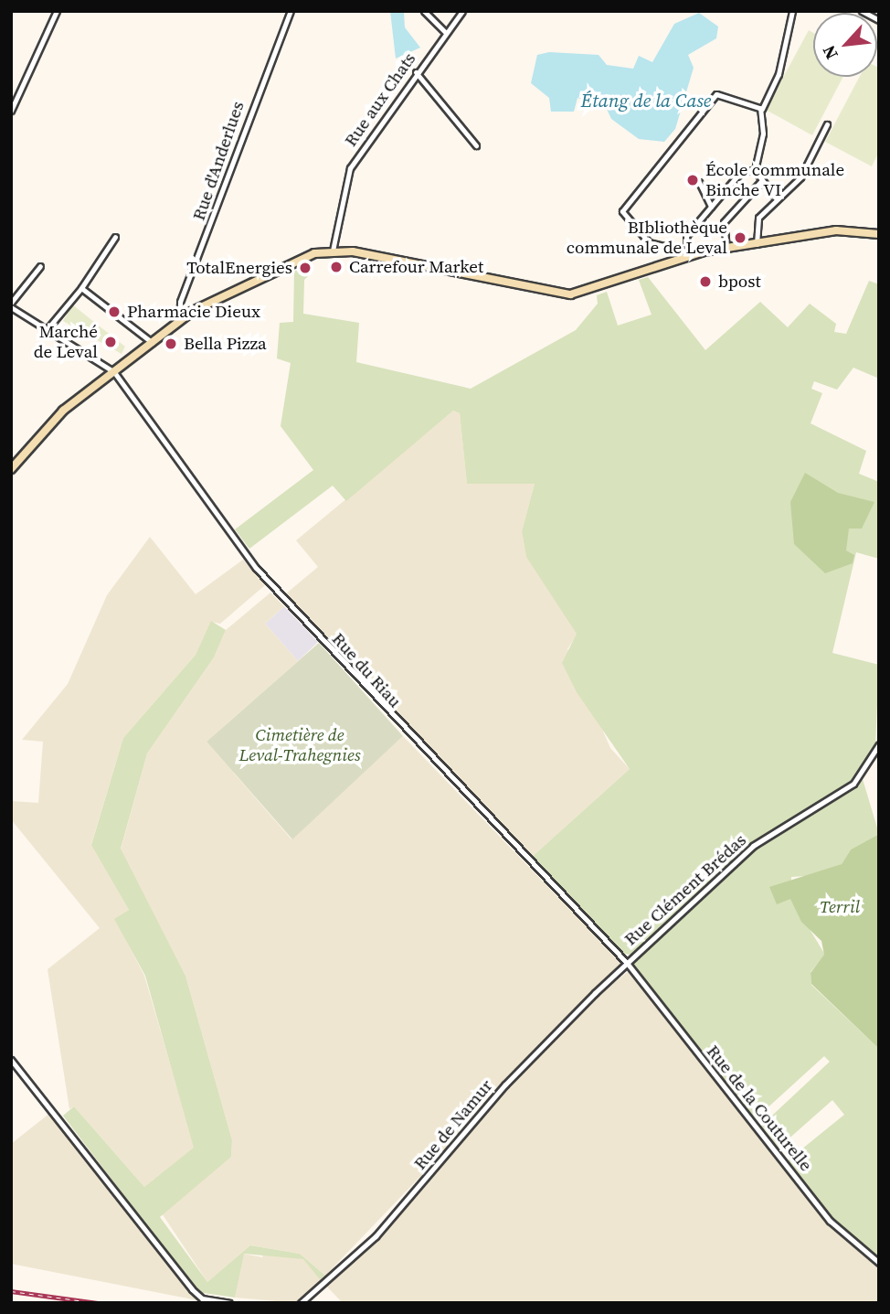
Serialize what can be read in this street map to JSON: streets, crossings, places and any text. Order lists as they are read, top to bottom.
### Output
{
  "streets": {
    "street": [
      "Rue aux Chats",
      "Rue d'Anderlues",
      "Rue du Riau",
      "Rue Clément Brédas",
      "Rue de la Couturelle",
      "Rue de Namur"
    ]
  },
  "crossings": [
    ["Rue du Riau", "Rue Clément Brédas"],
    ["Rue du Riau", "Rue de la Couturelle"],
    ["Rue du Riau", "Rue de Namur"],
    ["Rue Clément Brédas", "Rue de la Couturelle"],
    ["Rue Clément Brédas", "Rue de Namur"],
    ["Rue de la Couturelle", "Rue de Namur"]
  ],
  "water": ["Étang de la Case"],
  "parks": ["Cimetière de Leval-Trahegnies", "Terril"],
  "places": [
    "École communale Binche VI",
    "BIbliothèque communale de Leval",
    "Carrefour Market",
    "TotalEnergies",
    "bpost",
    "Pharmacie Dieux",
    "Marché de Leval",
    "Bella Pizza"
  ],
  "north": "bottom left"
}
